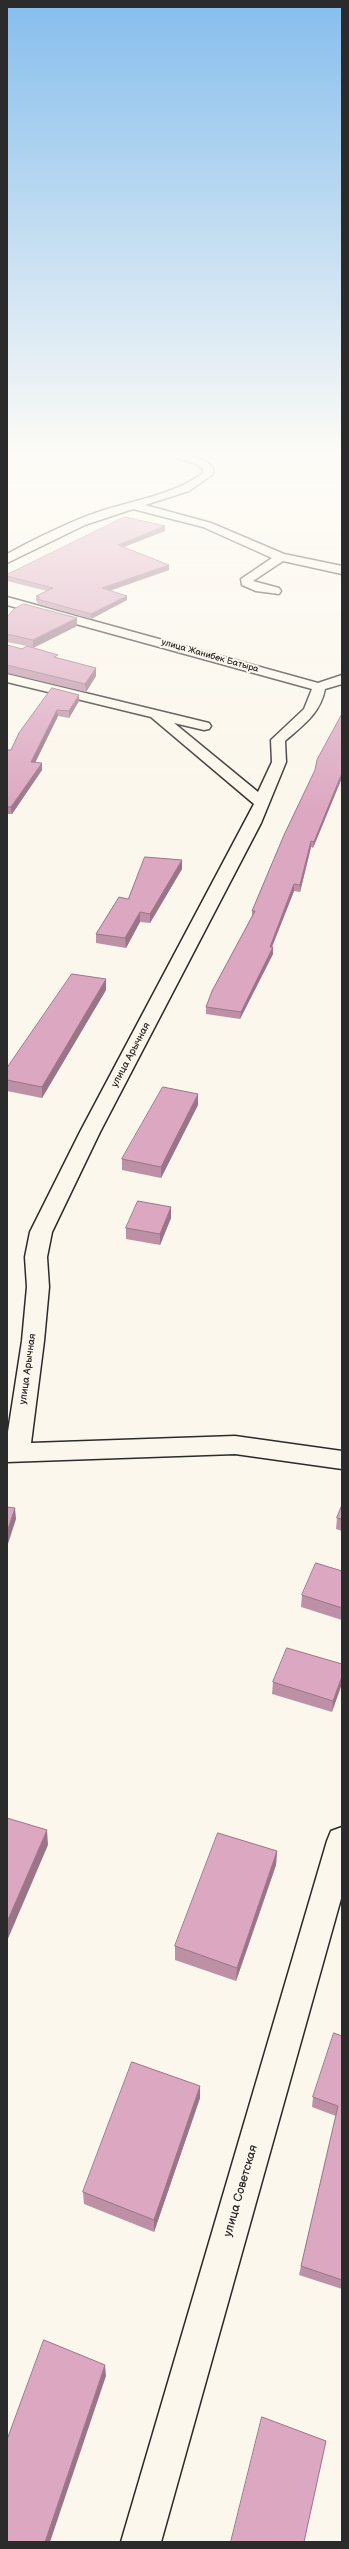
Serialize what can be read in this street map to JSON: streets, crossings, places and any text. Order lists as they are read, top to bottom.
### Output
{
  "streets": {
    "street": ["улица Жанибек Батыра", "улица Арычная", "улица Советская"]
  },
  "crossings": [
    ["улица Жанибек Батыра", "улица Арычная"]
  ]
}
